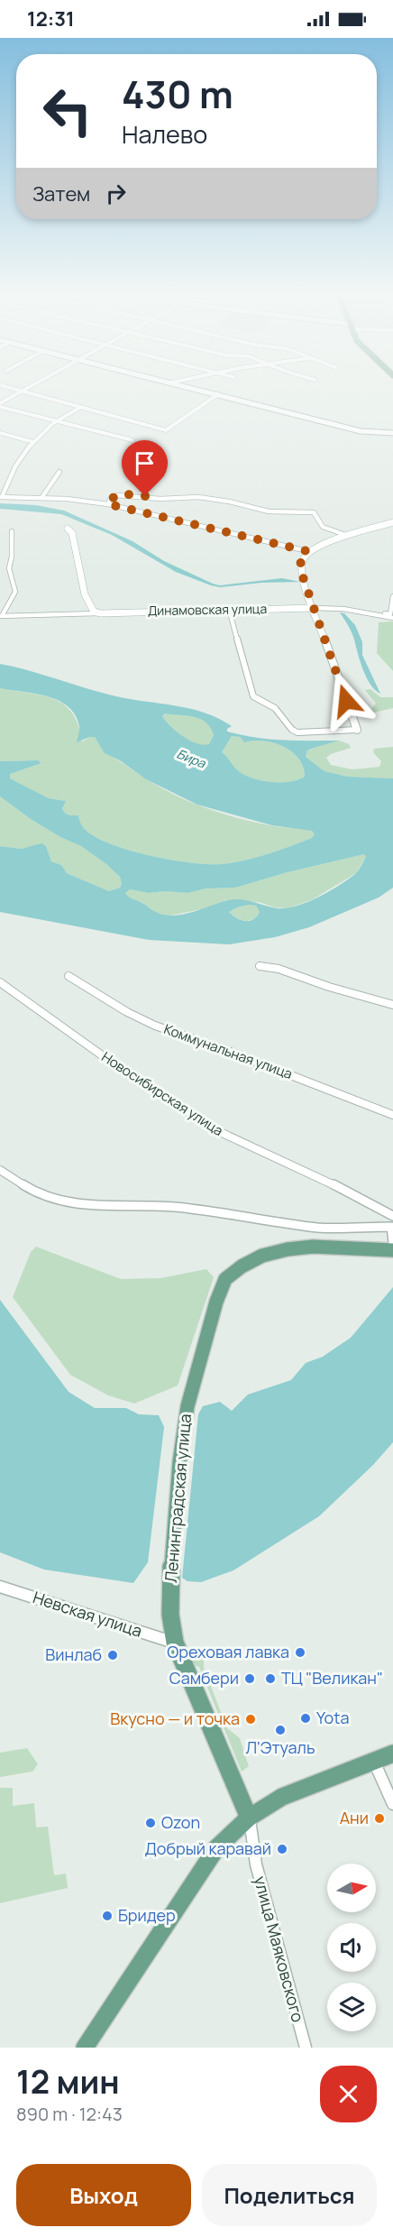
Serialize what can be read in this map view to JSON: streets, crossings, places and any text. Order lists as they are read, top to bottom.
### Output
{
  "streets": {
    "main road": ["Ленинградская улица"],
    "street": [
      "Динамовская улица",
      "Коммунальная улица",
      "Новосибирская улица",
      "Невская улица",
      "улица Маяковского"
    ]
  },
  "crossings": [
    ["Ленинградская улица", "Невская улица"],
    ["Ленинградская улица", "улица Маяковского"]
  ],
  "water": ["Бира"],
  "places": [
    "Ореховая лавка",
    "Винлаб",
    "Самбери",
    "ТЦ \"Великан\"",
    "Yota",
    "Вкусно — и точка",
    "Л'Этуаль",
    "Ани",
    "Ozon",
    "Добрый каравай",
    "Бридер"
  ],
  "north": "right",
  "page": {
    "status": "12:31",
    "turn": ["430 m", "Налево"],
    "then": "Затем",
    "heading": ["12 мин", "890 m · 12:43"],
    "buttons": ["Выход", "Поделиться"]
  }
}
